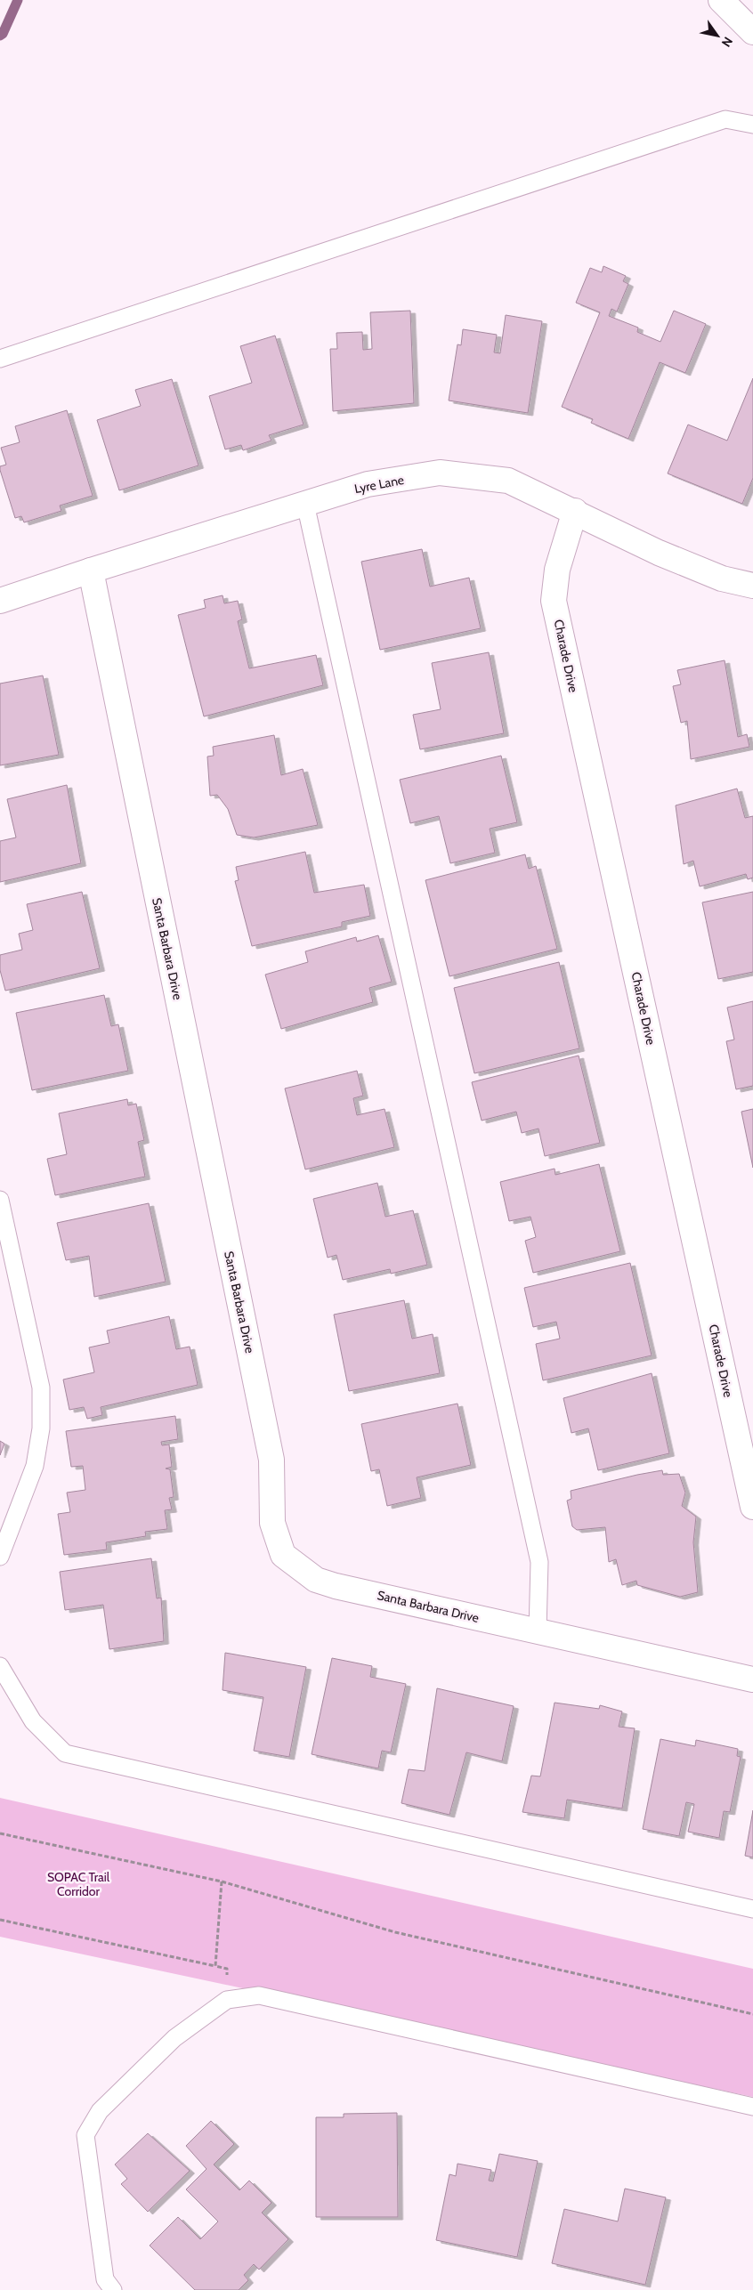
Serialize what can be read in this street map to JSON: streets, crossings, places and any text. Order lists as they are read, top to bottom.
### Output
{
  "streets": {
    "street": ["Lyre Lane", "Charade Drive", "Santa Barbara Drive"]
  },
  "crossings": [
    ["Lyre Lane", "Charade Drive"],
    ["Lyre Lane", "Santa Barbara Drive"]
  ],
  "parks": ["SOPAC Trail Corridor"],
  "north": "bottom right"
}
